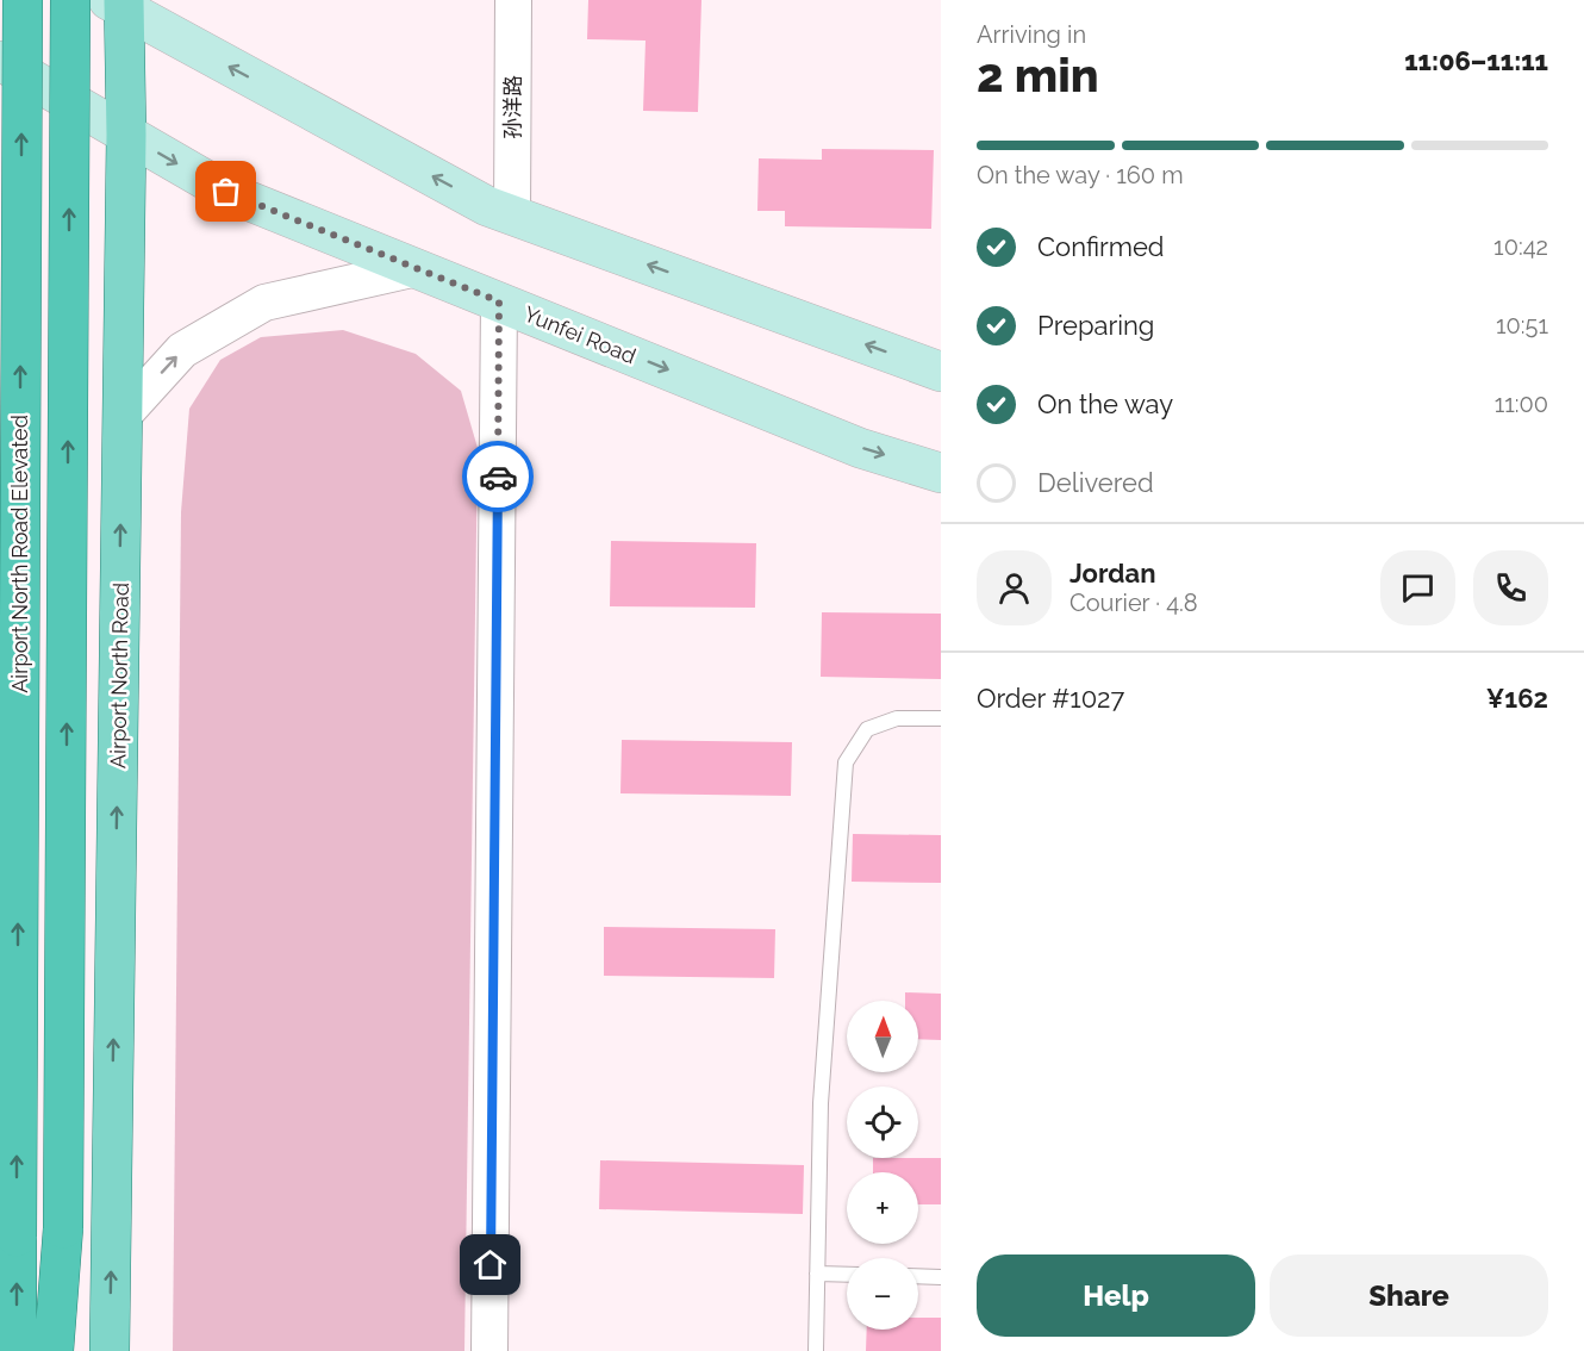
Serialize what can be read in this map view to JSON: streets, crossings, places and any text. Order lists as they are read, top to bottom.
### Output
{
  "streets": {
    "highway": ["Airport North Road Elevated"],
    "main road": ["Yunfei Road", "Airport North Road"],
    "street": ["孙洋路"]
  },
  "crossings": [
    ["Yunfei Road", "Airport North Road"]
  ],
  "one_way": ["Airport North Road"],
  "north": "top",
  "page": {
    "heading": ["2 min", "Arriving in", "11:06–11:11"],
    "panel": [
      "Jordan",
      "Courier · 4.8",
      "Order #1027",
      "¥162"
    ],
    "bar": "On the way · 160 m",
    "list": [
      ["Confirmed", "10:42"],
      ["Preparing", "10:51"],
      ["On the way", "11:00"],
      "Delivered"
    ],
    "map_buttons": ["+", "−"],
    "buttons": ["Help", "Share"]
  }
}
